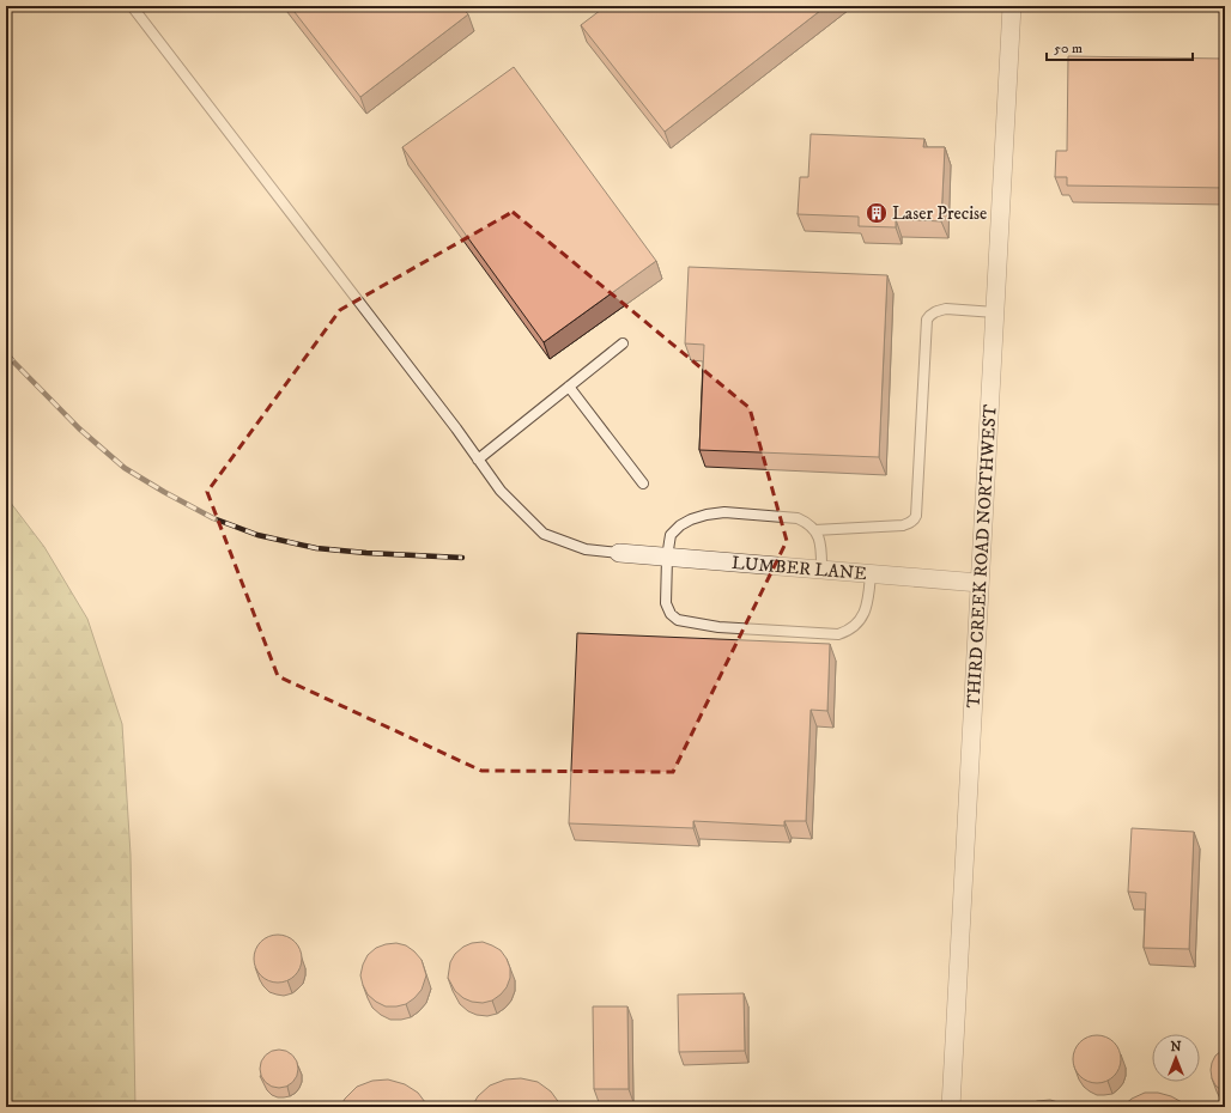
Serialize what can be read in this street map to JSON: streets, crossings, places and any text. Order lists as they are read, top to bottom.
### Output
{
  "streets": {
    "street": ["THIRD CREEK ROAD NORTHWEST", "LUMBER LANE"]
  },
  "crossings": [
    ["THIRD CREEK ROAD NORTHWEST", "LUMBER LANE"]
  ],
  "places": {
    "building": ["Laser Precise"]
  },
  "scale_bar": "50 m",
  "north": "top"
}
